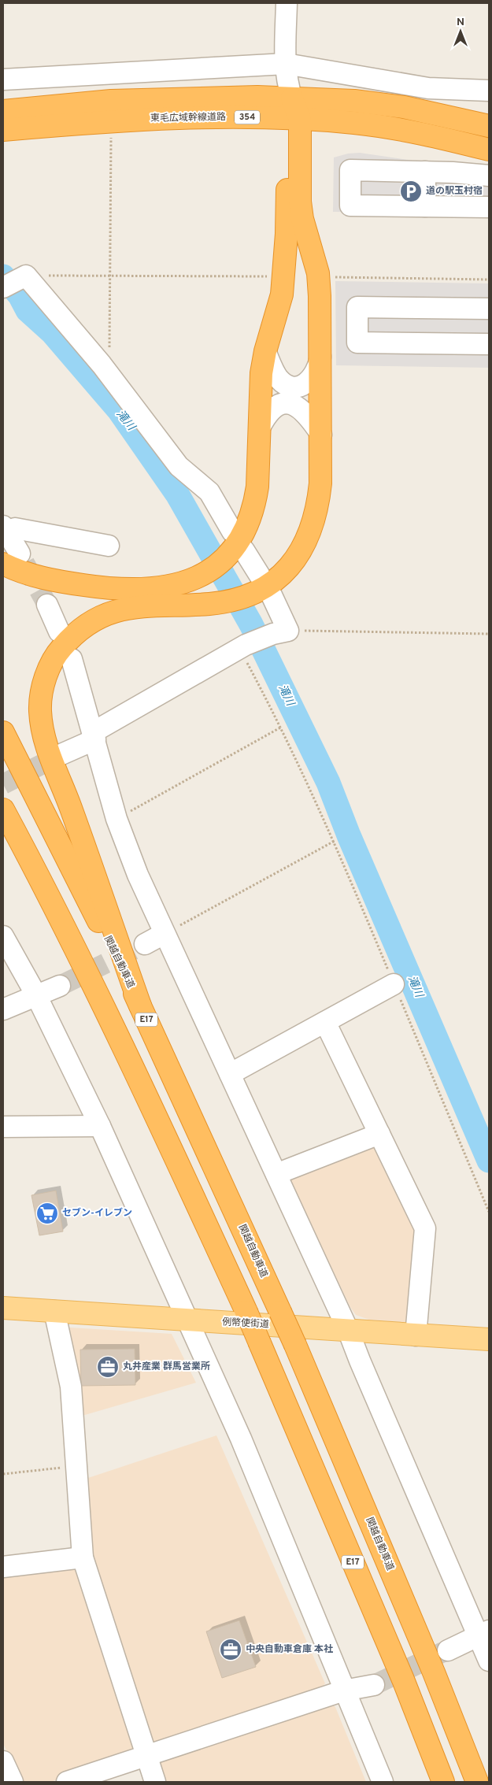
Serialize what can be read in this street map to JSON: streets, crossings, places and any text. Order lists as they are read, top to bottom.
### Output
{
  "streets": {
    "highway": [
      "354",
      "東毛広域幹線道路",
      "関越自動車道",
      "E17"
    ],
    "main road": ["例幣使街道"]
  },
  "water": ["滝川"],
  "places": {
    "parking": ["道の駅玉村宿"],
    "supermarket": ["セブン-イレブン"],
    "office": ["丸井産業 群馬営業所", "中央自動車倉庫 本社"]
  },
  "north": "top"
}
